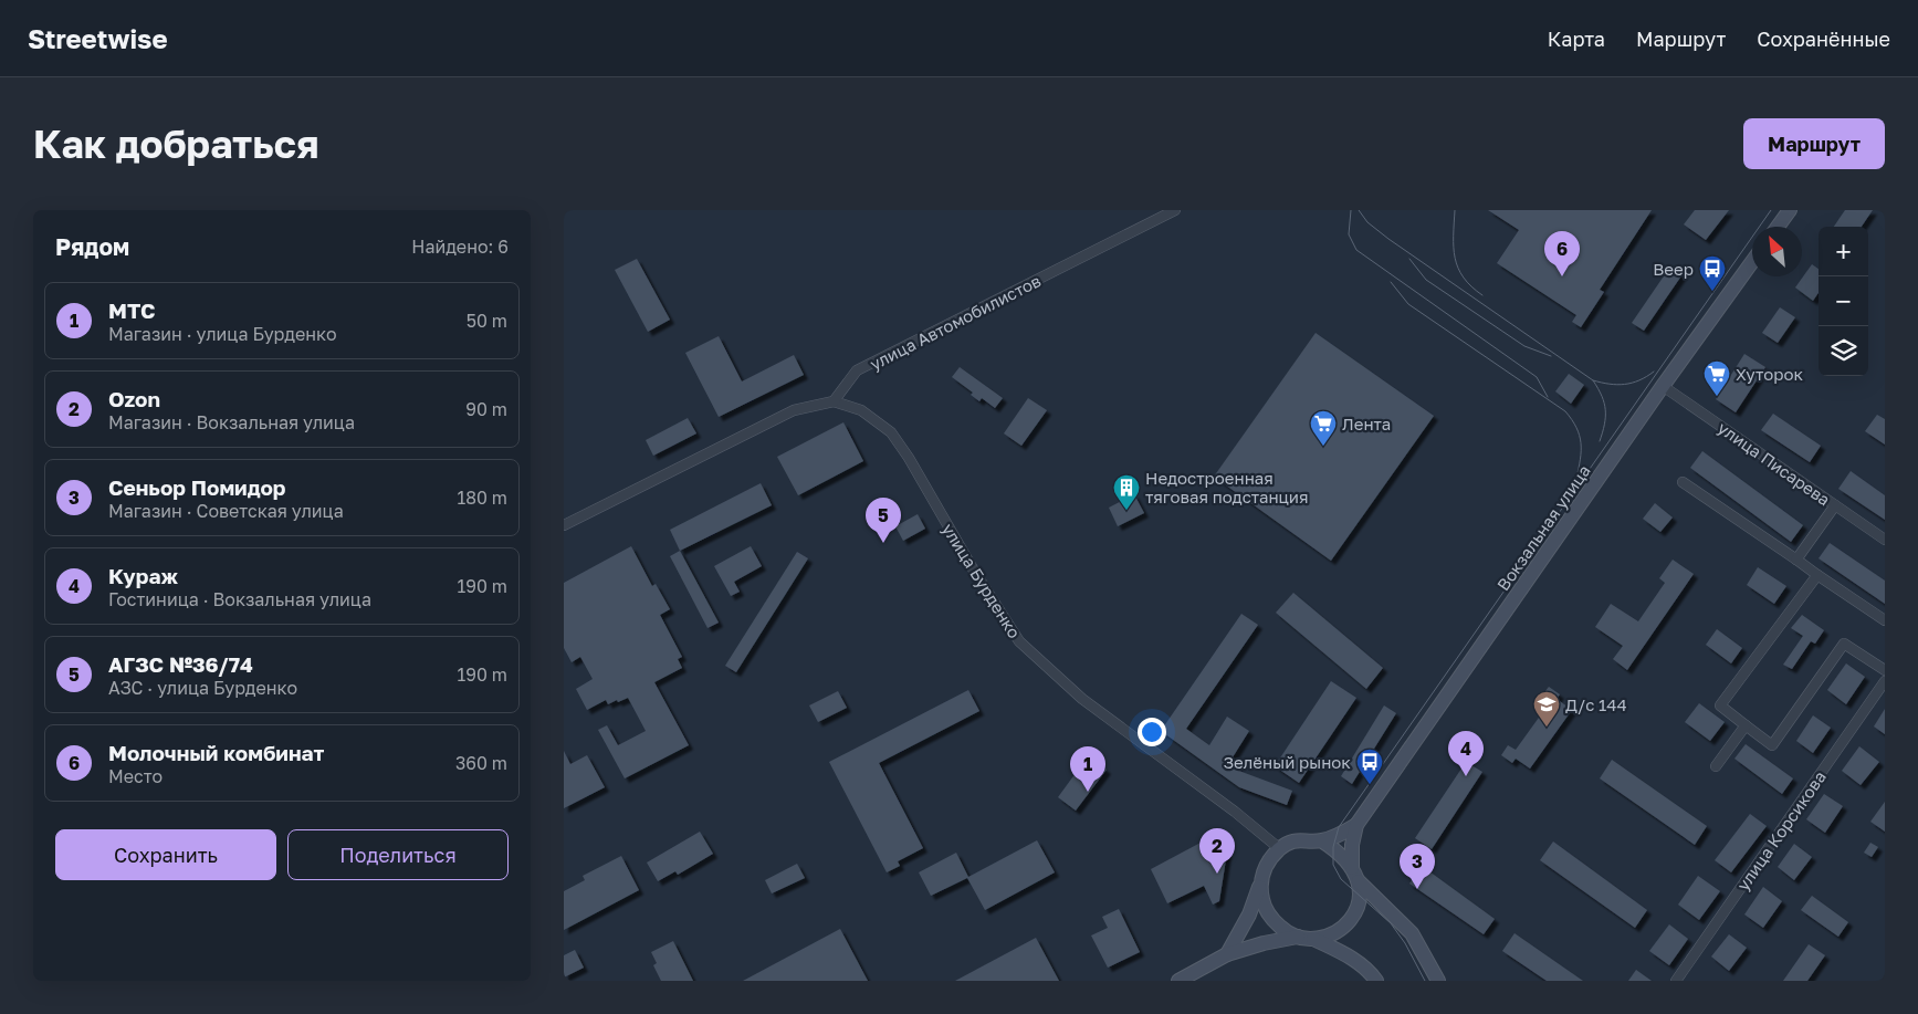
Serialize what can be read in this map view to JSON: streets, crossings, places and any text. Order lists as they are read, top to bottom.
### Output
{
  "streets": {
    "main road": ["Вокзальная улица"],
    "street": [
      "улица Автомобилистов",
      "улица Писарева",
      "улица Бурденко",
      "улица Корсикова"
    ]
  },
  "crossings": [
    ["улица Автомобилистов", "улица Бурденко"],
    ["улица Писарева", "Вокзальная улица"],
    ["Вокзальная улица", "улица Бурденко"]
  ],
  "places": {
    "bus stop": ["Веер", "Зелёный рынок"],
    "supermarket": ["Хуторок", "Лента"],
    "building": ["Недостроенная тяговая подстанция"],
    "school or university": ["Д/с 144"]
  },
  "north": "top left",
  "page": {
    "header": "Streetwise",
    "nav": ["Карта", "Маршрут", "Сохранённые"],
    "buttons": [
      "Маршрут",
      ["Сохранить", "Поделиться"]
    ],
    "title": "Как добраться",
    "heading": ["Рядом", "Найдено: 6"],
    "map_buttons": ["+", "−"],
    "pins": [
      "6",
      "5",
      "4",
      "1",
      "2",
      "3"
    ],
    "list": [
      {
        "mark": "1",
        "name": "МТС",
        "note": "Магазин · улица Бурденко",
        "value": "50 m"
      },
      {
        "mark": "2",
        "name": "Ozon",
        "note": "Магазин · Вокзальная улица",
        "value": "90 m"
      },
      {
        "mark": "3",
        "name": "Сеньор Помидор",
        "note": "Магазин · Советская улица",
        "value": "180 m"
      },
      {
        "mark": "4",
        "name": "Кураж",
        "note": "Гостиница · Вокзальная улица",
        "value": "190 m"
      },
      {
        "mark": "5",
        "name": "АГЗС №36/74",
        "note": "АЗС · улица Бурденко",
        "value": "190 m"
      },
      {
        "mark": "6",
        "name": "Молочный комбинат",
        "note": "Место",
        "value": "360 m"
      }
    ]
  }
}
